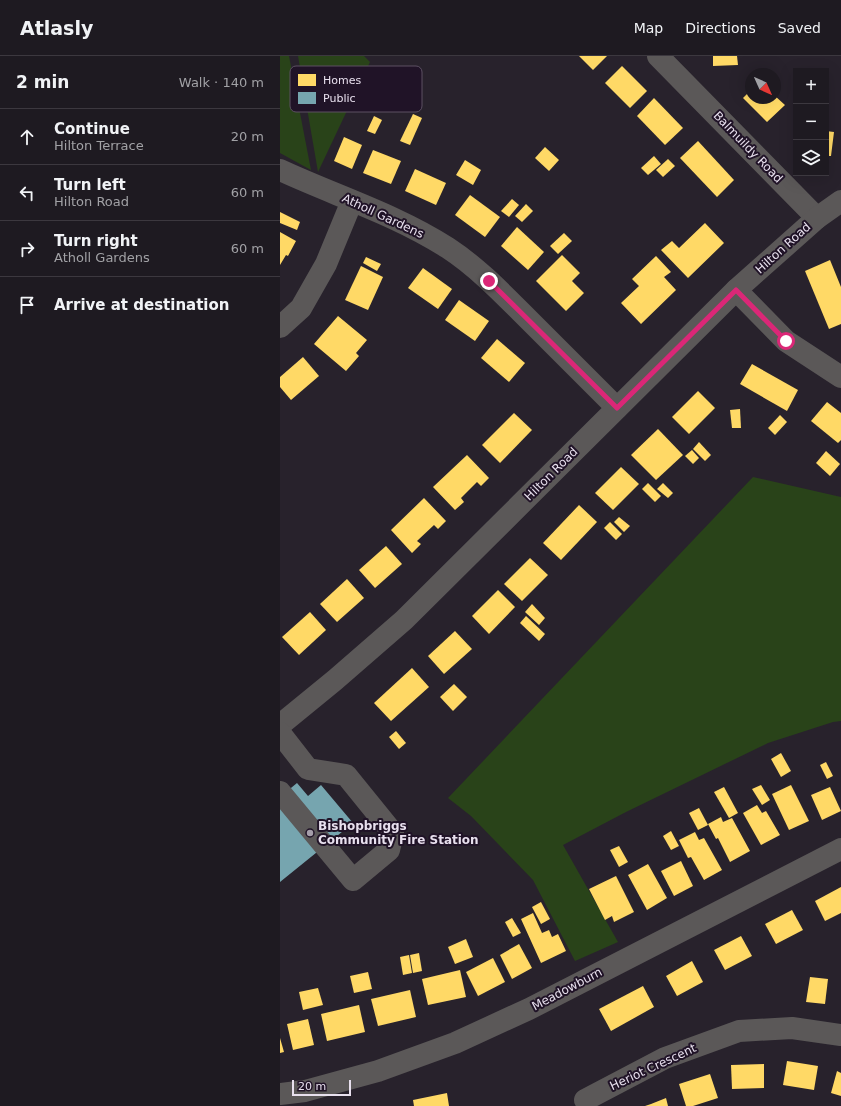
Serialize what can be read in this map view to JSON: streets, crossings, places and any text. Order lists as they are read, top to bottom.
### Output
{
  "streets": {
    "street": [
      "Balmuildy Road",
      "Atholl Gardens",
      "Hilton Road",
      "Meadowburn",
      "Heriot Crescent"
    ]
  },
  "crossings": [
    ["Balmuildy Road", "Hilton Road"],
    ["Atholl Gardens", "Hilton Road"]
  ],
  "places": ["Bishopbriggs Community Fire Station"],
  "legend": ["Homes", "Public"],
  "scale_bar": "20 m",
  "north": "bottom right",
  "page": {
    "header": "Atlasly",
    "nav": ["Map", "Directions", "Saved"],
    "heading": ["2 min", "Walk · 140 m"],
    "map_buttons": ["+", "−"],
    "list": [
      ["Continue", "Hilton Terrace", "20 m"],
      ["Turn left", "Hilton Road", "60 m"],
      ["Turn right", "Atholl Gardens", "60 m"],
      "Arrive at destination"
    ],
    "scale": "20 m"
  }
}
